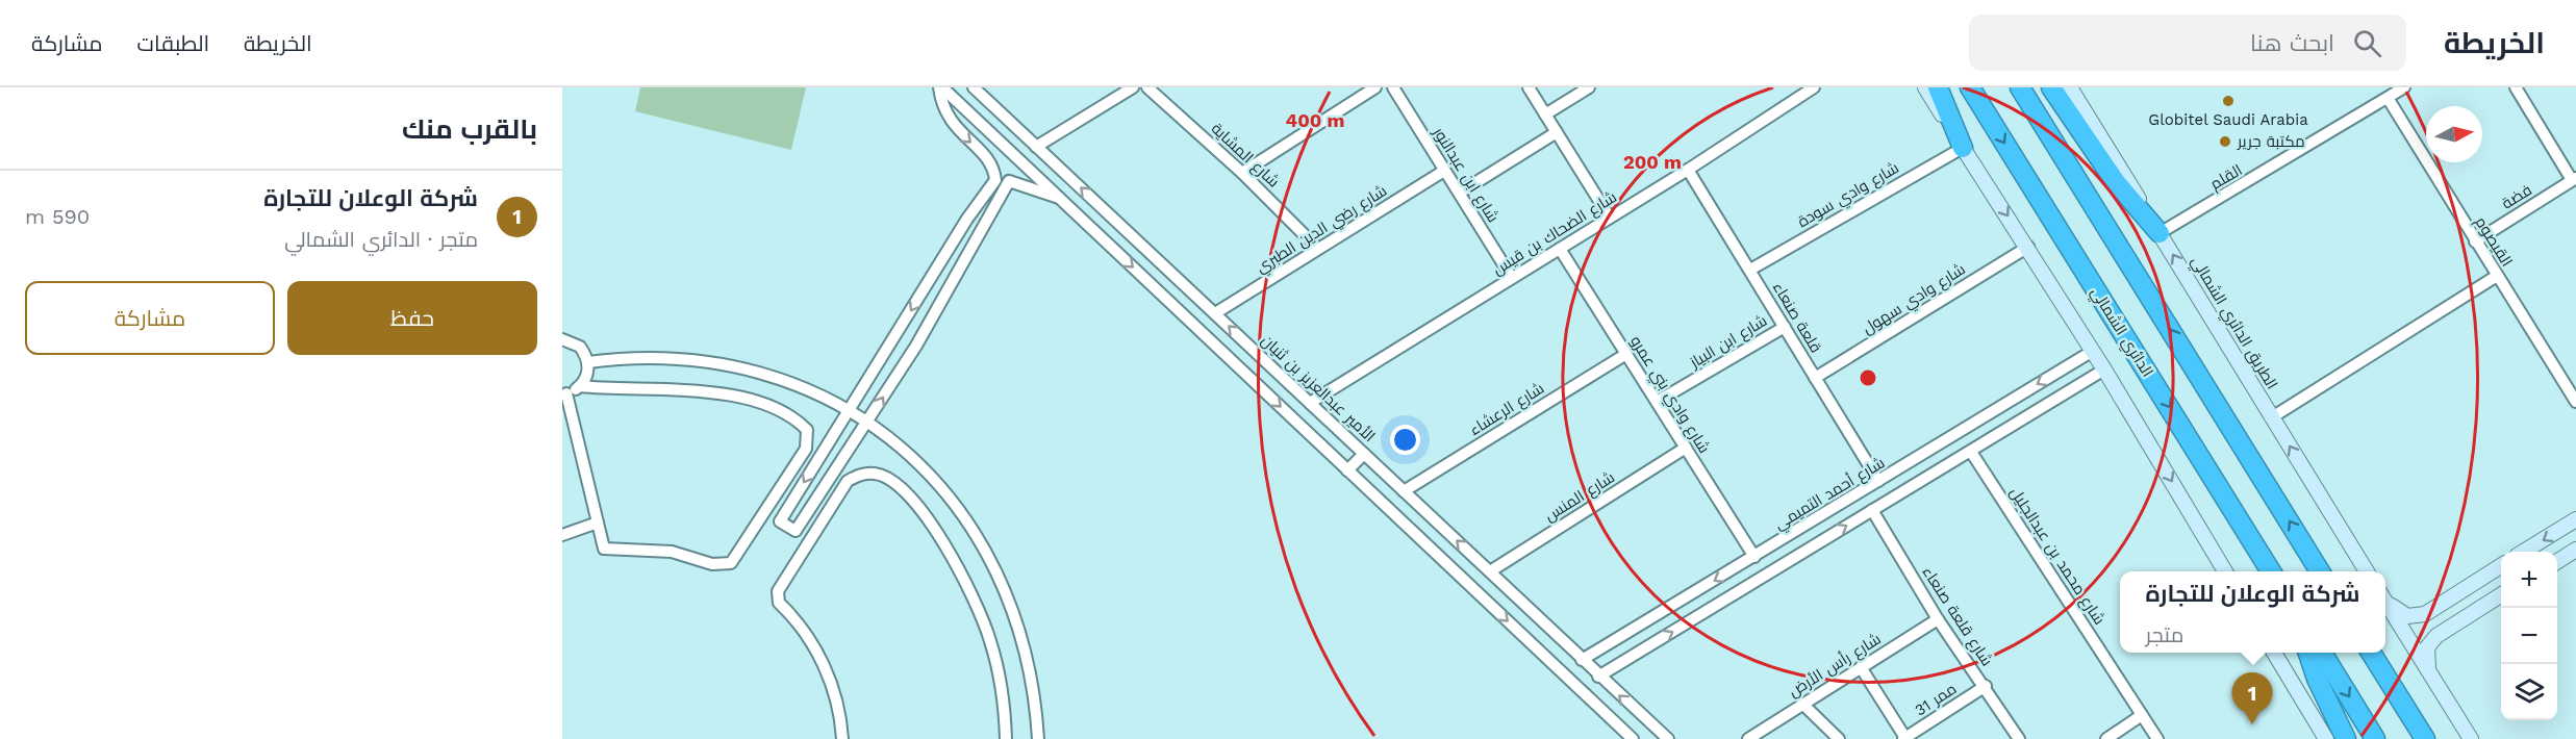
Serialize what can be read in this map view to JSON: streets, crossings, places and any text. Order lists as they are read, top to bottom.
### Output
{
  "streets": {
    "highway": ["الدائري الشمالي"],
    "main road": ["الطريق الدائري الشمالي"],
    "street": [
      "شارع المشاية",
      "شارع ابن عبدالنور",
      "القلم",
      "شارع وادي سودة",
      "فضة",
      "شارع رضي الدين الطبري",
      "شارع الضحاك بن قيس",
      "القيصوم",
      "شارع وادي سهول",
      "قلعة صنعاء",
      "شارع ابن البياز",
      "الأمير عبدالعزيز بن ثنيان",
      "شارع وادي بني عمرو",
      "شارع الرعشاء",
      "شارع أحمد التميمي",
      "شارع المنس",
      "شارع محمد بن عبدالجليل",
      "شارع قلعة صنعاء",
      "شارع رأس الأرض",
      "ممر 31"
    ]
  },
  "crossings": [
    ["شارع المشاية", "شارع رضي الدين الطبري"],
    ["شارع ابن عبدالنور", "شارع رضي الدين الطبري"],
    ["شارع ابن عبدالنور", "شارع الضحاك بن قيس"],
    ["القلم", "القيصوم"],
    ["القلم", "الطريق الدائري الشمالي"],
    ["شارع وادي سودة", "قلعة صنعاء"],
    ["فضة", "القيصوم"],
    ["شارع رضي الدين الطبري", "الأمير عبدالعزيز بن ثنيان"],
    ["شارع الضحاك بن قيس", "قلعة صنعاء"],
    ["شارع الضحاك بن قيس", "الأمير عبدالعزيز بن ثنيان"],
    ["شارع الضحاك بن قيس", "شارع وادي بني عمرو"],
    ["شارع وادي سهول", "قلعة صنعاء"],
    ["قلعة صنعاء", "شارع ابن البياز"],
    ["قلعة صنعاء", "شارع أحمد التميمي"],
    ["شارع ابن البياز", "شارع وادي بني عمرو"],
    ["الأمير عبدالعزيز بن ثنيان", "شارع الرعشاء"],
    ["الأمير عبدالعزيز بن ثنيان", "شارع أحمد التميمي"],
    ["الأمير عبدالعزيز بن ثنيان", "شارع المنس"],
    ["شارع وادي بني عمرو", "شارع الرعشاء"],
    ["شارع وادي بني عمرو", "شارع أحمد التميمي"],
    ["شارع وادي بني عمرو", "شارع المنس"],
    ["شارع قلعة صنعاء", "شارع رأس الأرض"],
    ["شارع قلعة صنعاء", "ممر 31"]
  ],
  "places": ["Globitel Saudi Arabia", "مكتبة جرير"],
  "north": "right",
  "page": {
    "header": "الخريطة",
    "search": "ابحث هنا",
    "nav": ["الخريطة", "الطبقات", "مشاركة"],
    "heading": "بالقرب منك",
    "list": [
      {
        "mark": "1",
        "name": "شركة الوعلان للتجارة",
        "note": "متجر · الدائري الشمالي",
        "value": "590 m"
      }
    ],
    "buttons": ["حفظ", "مشاركة"],
    "map_buttons": ["+", "−"],
    "popup": ["شركة الوعلان للتجارة", "متجر"],
    "pins": "1"
  },
  "rings": ["400 m", "200 m"]
}
